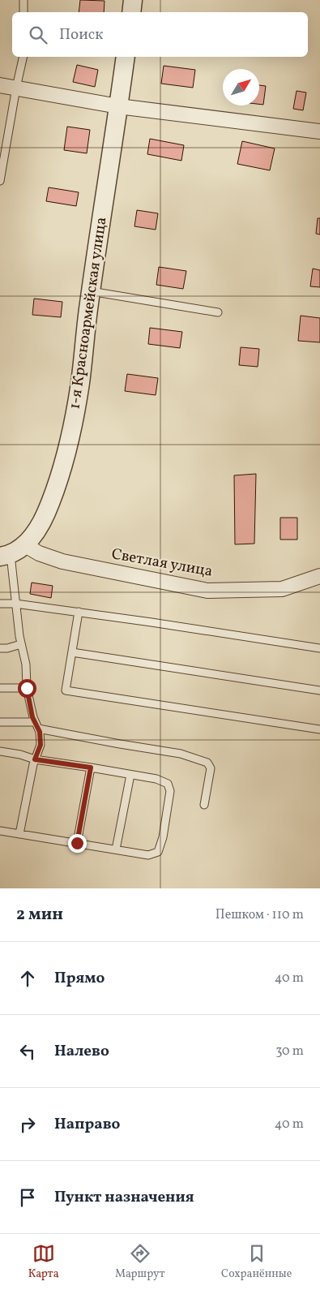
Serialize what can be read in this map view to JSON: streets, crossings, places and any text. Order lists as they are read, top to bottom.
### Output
{
  "streets": {
    "street": ["1-я Красноармейская улица", "Светлая улица"]
  },
  "crossings": [
    ["1-я Красноармейская улица", "Светлая улица"]
  ],
  "north": "top right",
  "page": {
    "search": "Поиск",
    "heading": ["2 мин", "Пешком · 110 m"],
    "list": [
      ["Прямо", "40 m"],
      ["Налево", "30 m"],
      ["Направо", "40 m"],
      "Пункт назначения"
    ],
    "nav": ["Карта", "Маршрут", "Сохранённые"]
  }
}
